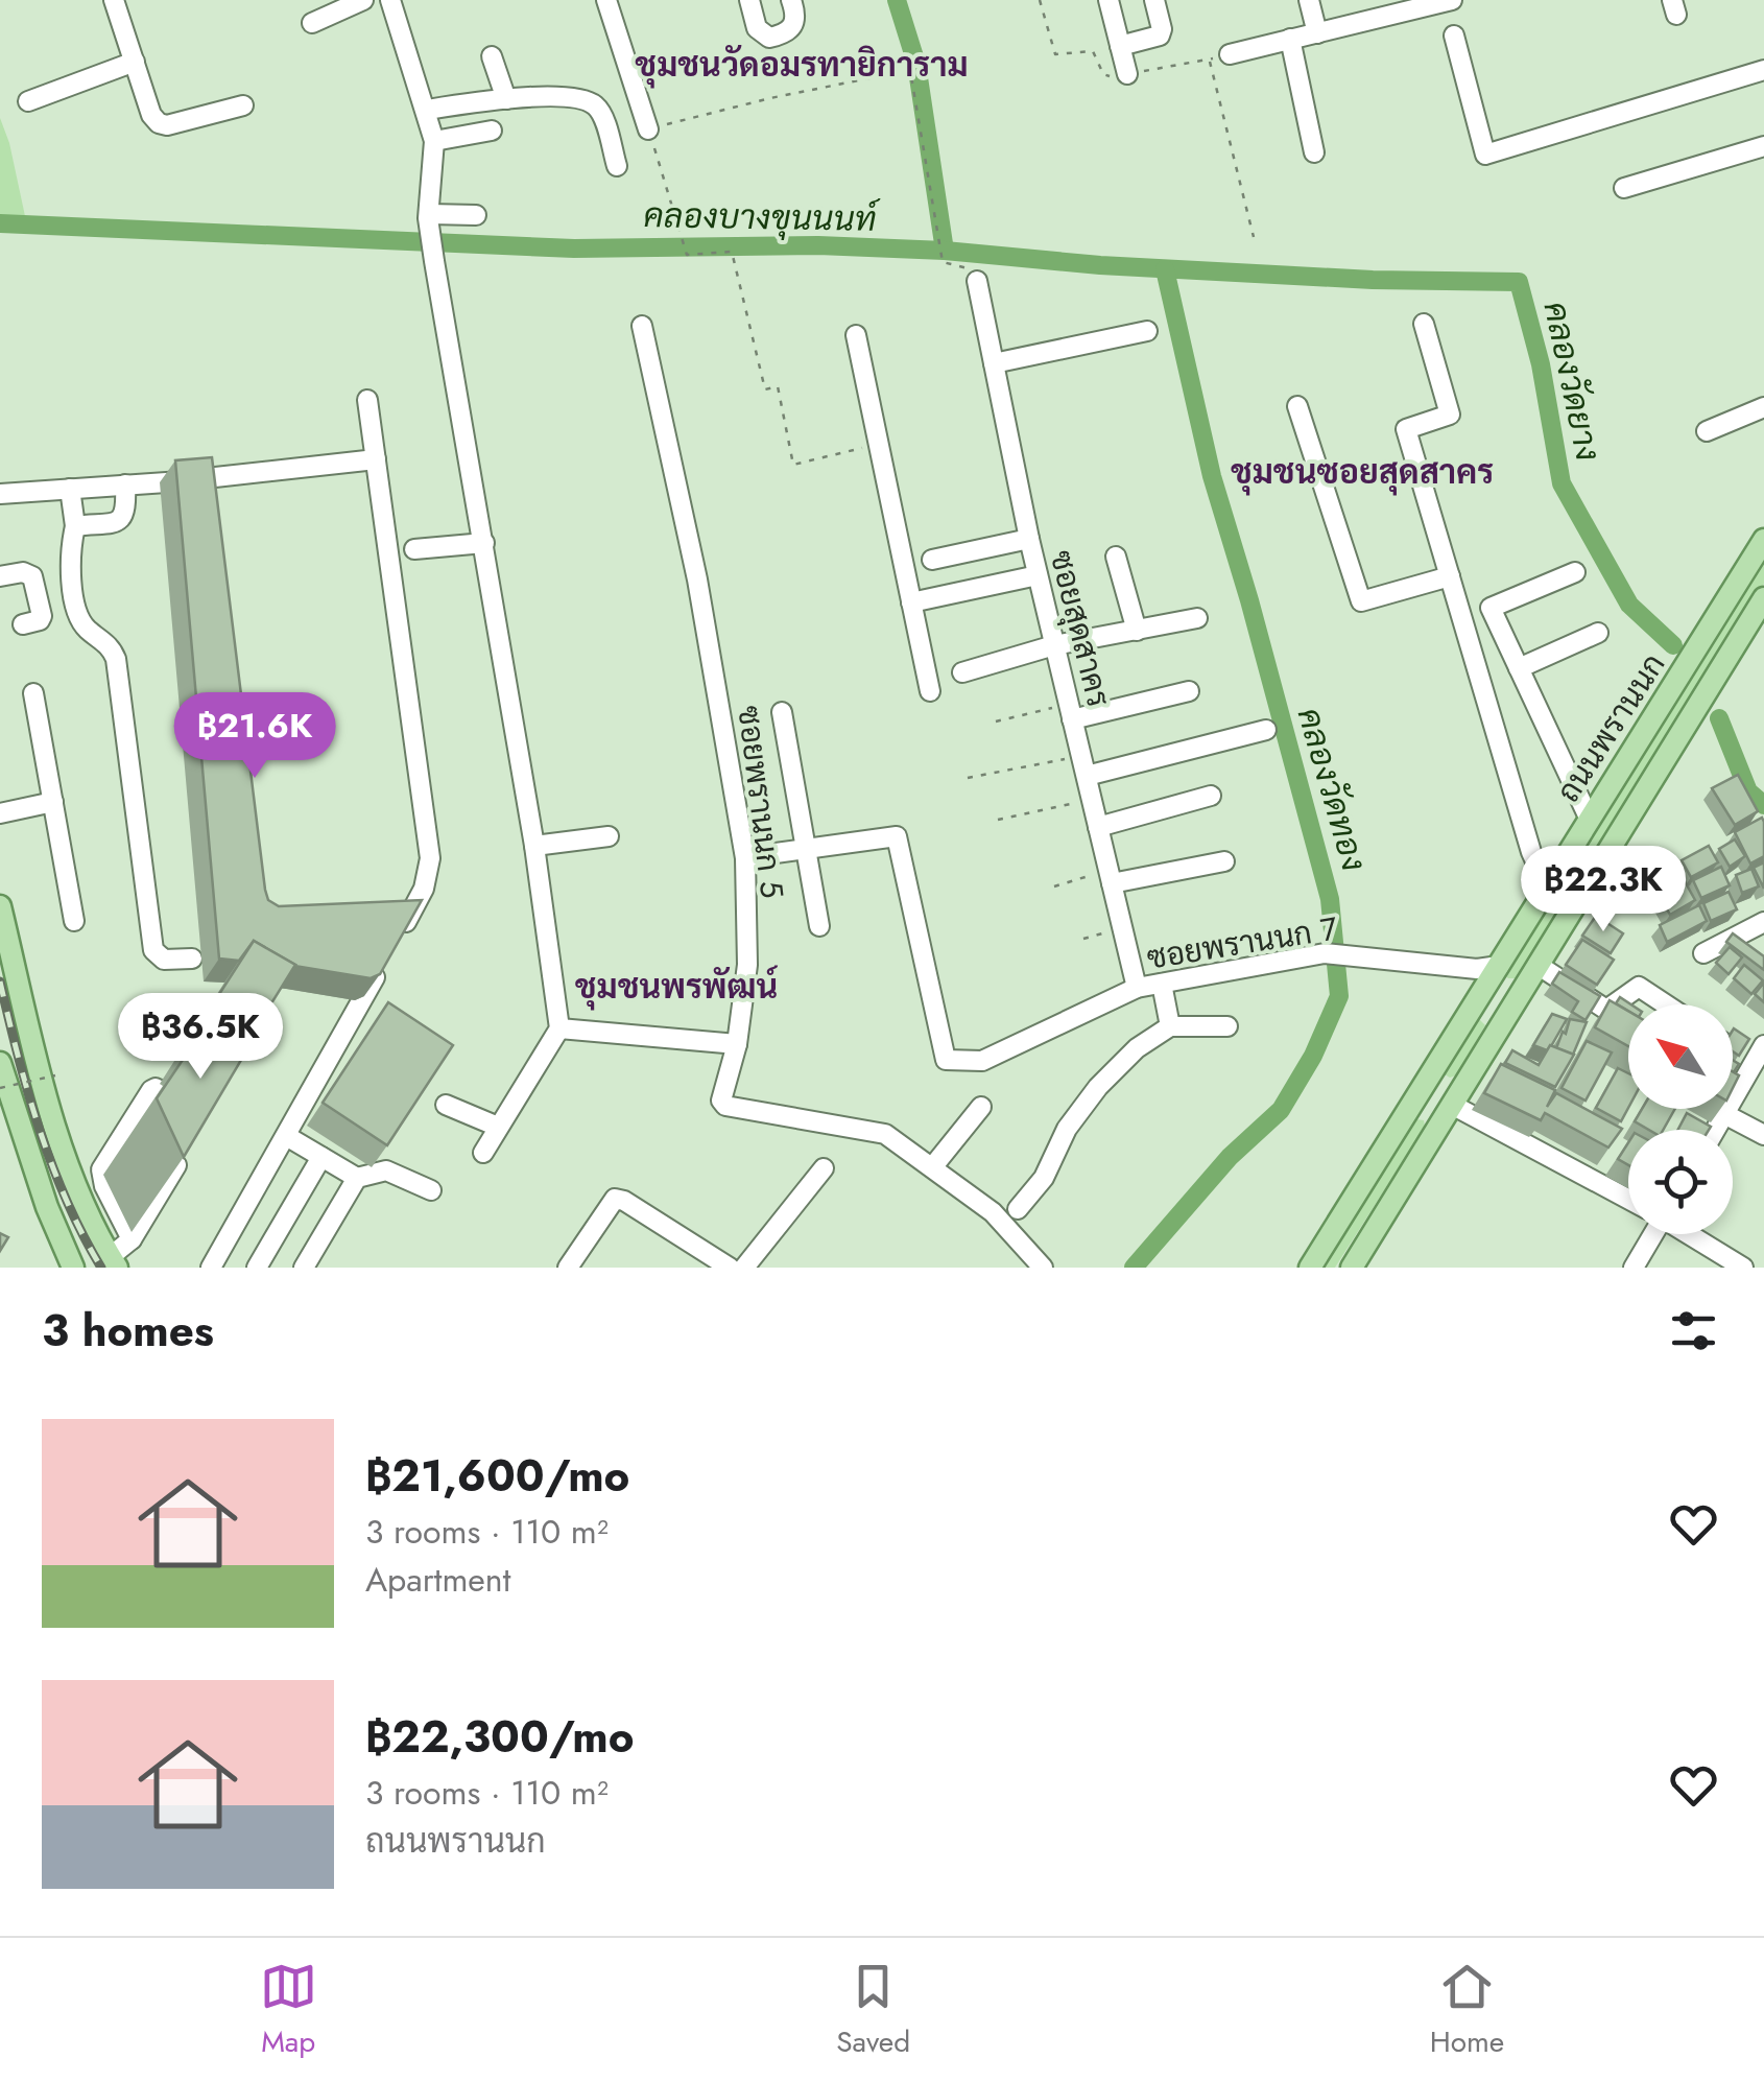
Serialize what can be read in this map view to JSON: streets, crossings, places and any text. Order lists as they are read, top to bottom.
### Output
{
  "streets": {
    "main road": ["ถนนพรานนก"],
    "street": ["ซอยสุดสาคร", "ซอยพรานนก 5", "ซอยพรานนก 7"]
  },
  "crossings": [
    ["ซอยสุดสาคร", "ซอยพรานนก 7"],
    ["ถนนพรานนก", "ซอยพรานนก 7"]
  ],
  "districts": ["ชุมชนวัดอมรทายิการาม", "ชุมชนซอยสุดสาคร", "ชุมชนพรพัฒน์"],
  "water": ["คลองบางขุนนนท์", "คลองวัดยาง", "คลองวัดทอง"],
  "north": "top left",
  "page": {
    "price": ["฿21.6K", "฿22.3K", "฿36.5K"],
    "heading": "3 homes",
    "list": [
      {
        "name": "฿21,600/mo",
        "note": "3 rooms · 110 m² · Apartment"
      },
      {
        "name": "฿22,300/mo",
        "note": "3 rooms · 110 m² · ถนนพรานนก"
      }
    ],
    "tabs": ["Map", "Saved", "Home"]
  }
}
